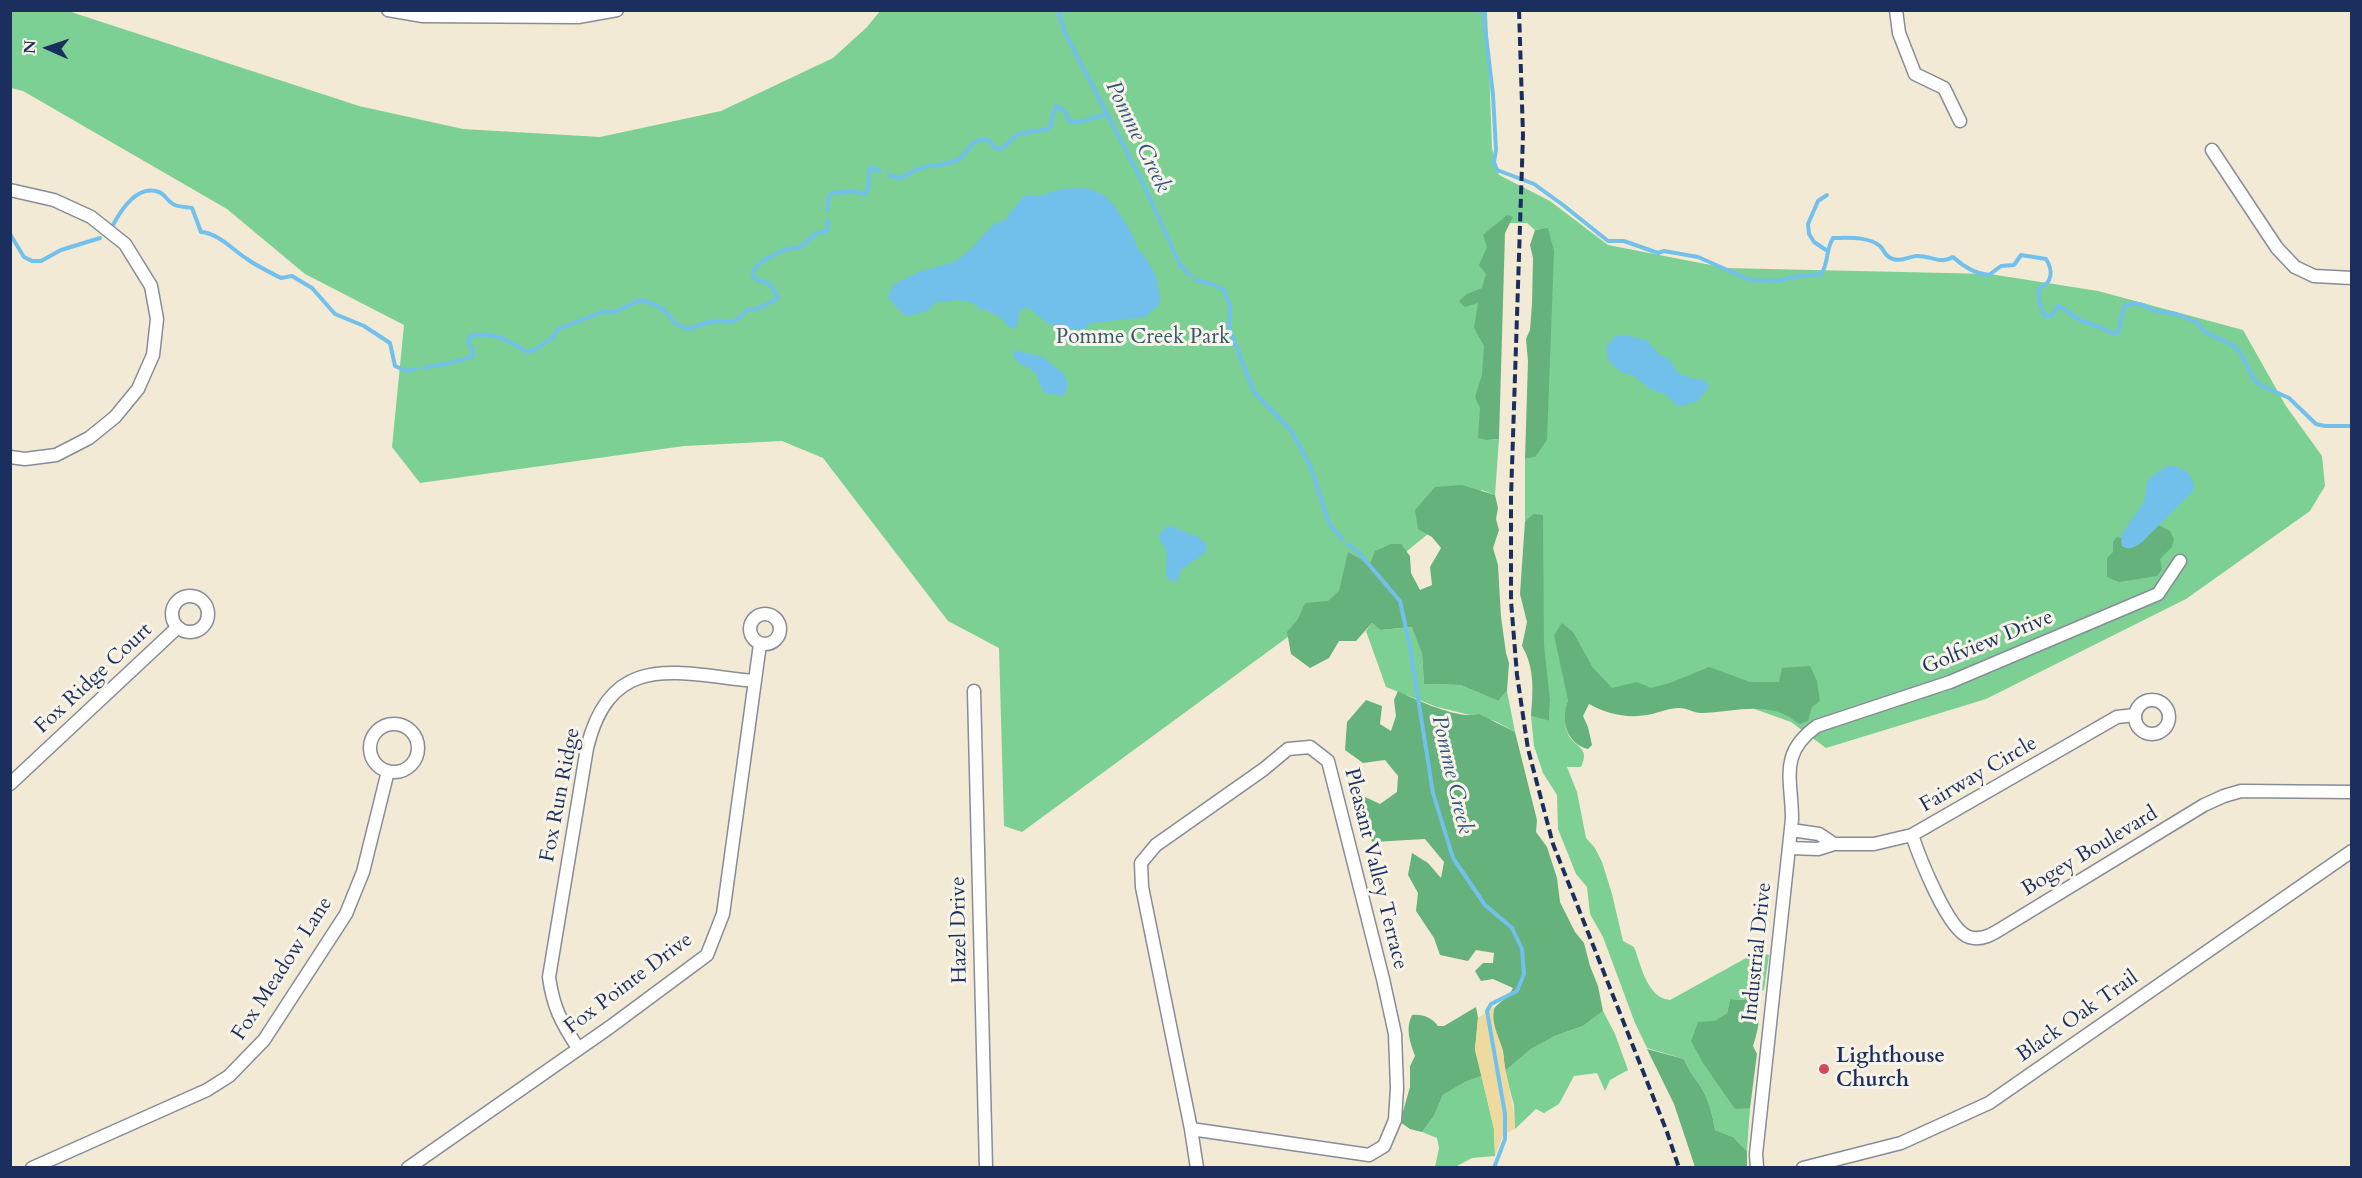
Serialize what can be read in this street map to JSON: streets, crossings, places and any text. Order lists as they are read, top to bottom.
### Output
{
  "streets": {
    "street": [
      "Golfview Drive",
      "Fox Ridge Court",
      "Fairway Circle",
      "Fox Run Ridge",
      "Bogey Boulevard",
      "Pleasant Valley Terrace",
      "Hazel Drive",
      "Industrial Drive",
      "Fox Meadow Lane",
      "Fox Pointe Drive",
      "Black Oak Trail"
    ]
  },
  "crossings": [
    ["Golfview Drive", "Industrial Drive"],
    ["Fairway Circle", "Bogey Boulevard"],
    ["Fairway Circle", "Industrial Drive"],
    ["Fox Run Ridge", "Fox Pointe Drive"]
  ],
  "water": ["Pomme Creek"],
  "parks": ["Pomme Creek Park"],
  "places": ["Lighthouse Church"],
  "north": "left"
}
